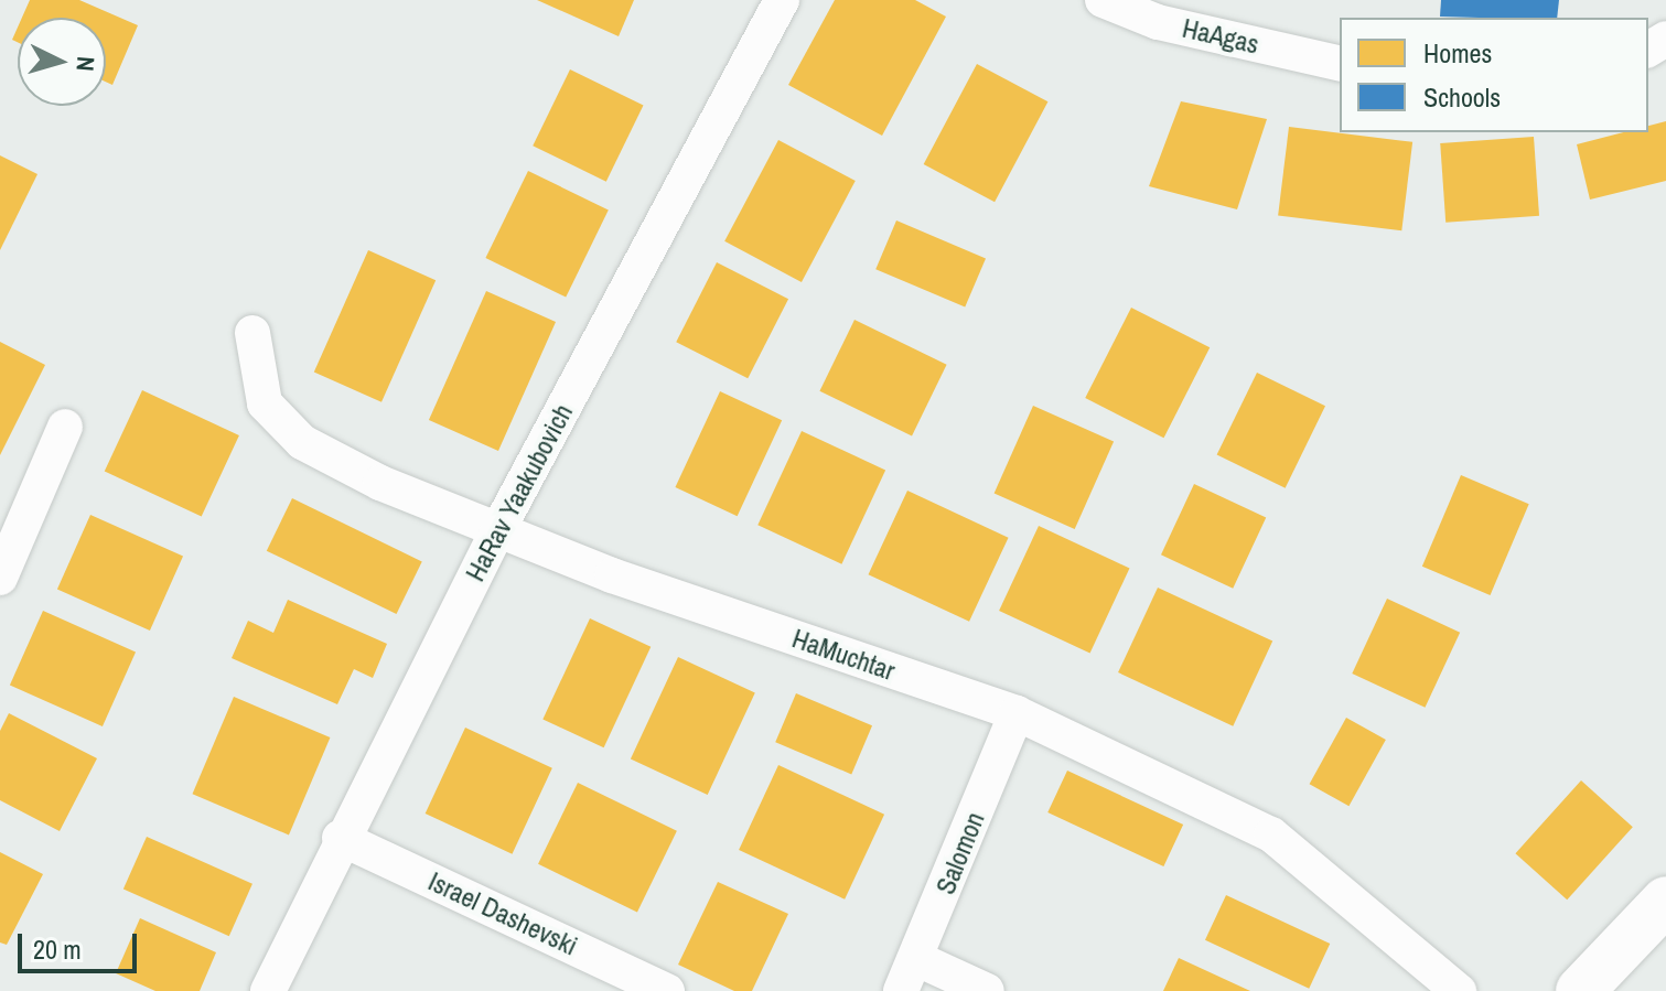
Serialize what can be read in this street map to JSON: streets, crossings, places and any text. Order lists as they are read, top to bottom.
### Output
{
  "streets": {
    "street": [
      "HaAgas",
      "HaRav Yaakubovich",
      "HaMuchtar",
      "Salomon",
      "Israel Dashevski"
    ]
  },
  "crossings": [
    ["HaRav Yaakubovich", "HaMuchtar"],
    ["HaRav Yaakubovich", "Israel Dashevski"],
    ["HaMuchtar", "Salomon"]
  ],
  "legend": ["Homes", "Schools"],
  "scale_bar": "20 m",
  "north": "right"
}
